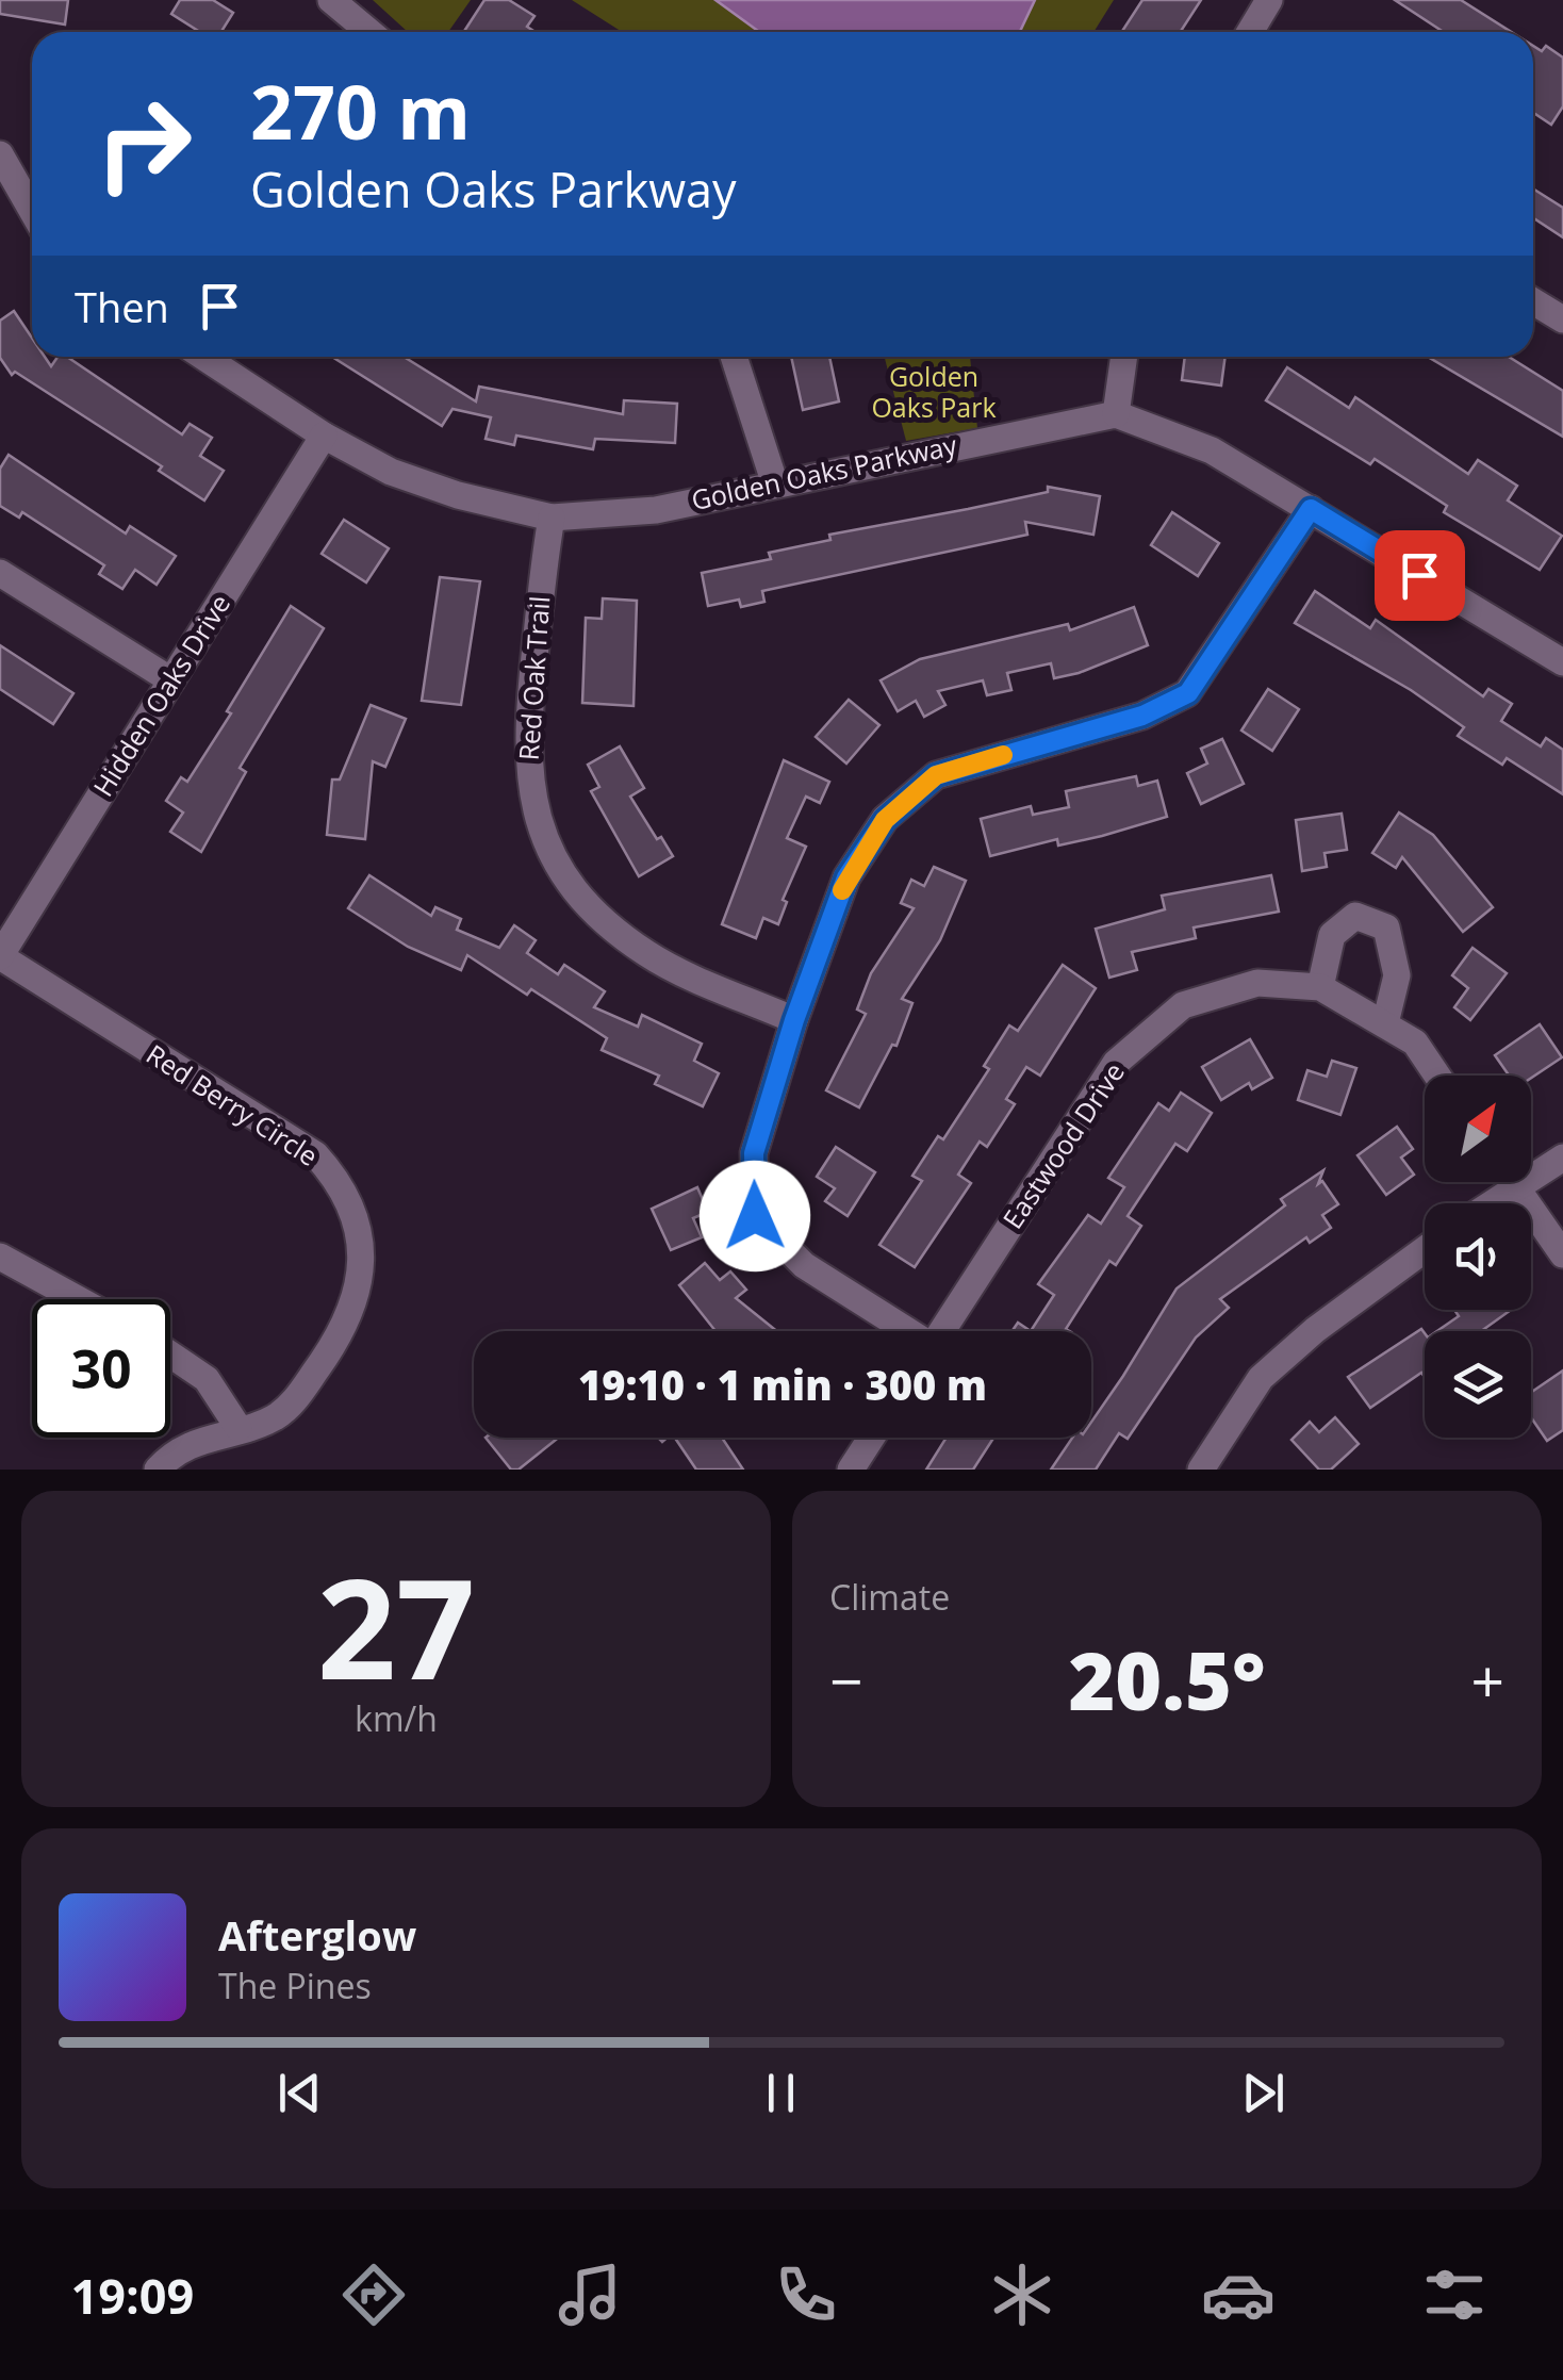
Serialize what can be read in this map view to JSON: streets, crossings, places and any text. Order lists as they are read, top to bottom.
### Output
{
  "streets": {
    "street": [
      "Golden Oaks Parkway",
      "Red Oak Trail",
      "Hidden Oaks Drive",
      "Red Berry Circle",
      "Eastwood Drive"
    ]
  },
  "crossings": [
    ["Golden Oaks Parkway", "Red Oak Trail"],
    ["Golden Oaks Parkway", "Hidden Oaks Drive"],
    ["Hidden Oaks Drive", "Red Berry Circle"]
  ],
  "parks": ["Golden Oaks Park"],
  "north": "top right",
  "page": {
    "turn": ["270 m", "Golden Oaks Parkway"],
    "then": "Then",
    "limit": "30",
    "trip": "19:10 · 1 min · 300 m",
    "tile": [
      ["27", "km/h"],
      "Climate"
    ],
    "heat": ["−", "20.5°", "+"],
    "song": ["Afterglow", "The Pines"],
    "tabs": "19:09"
  }
}
